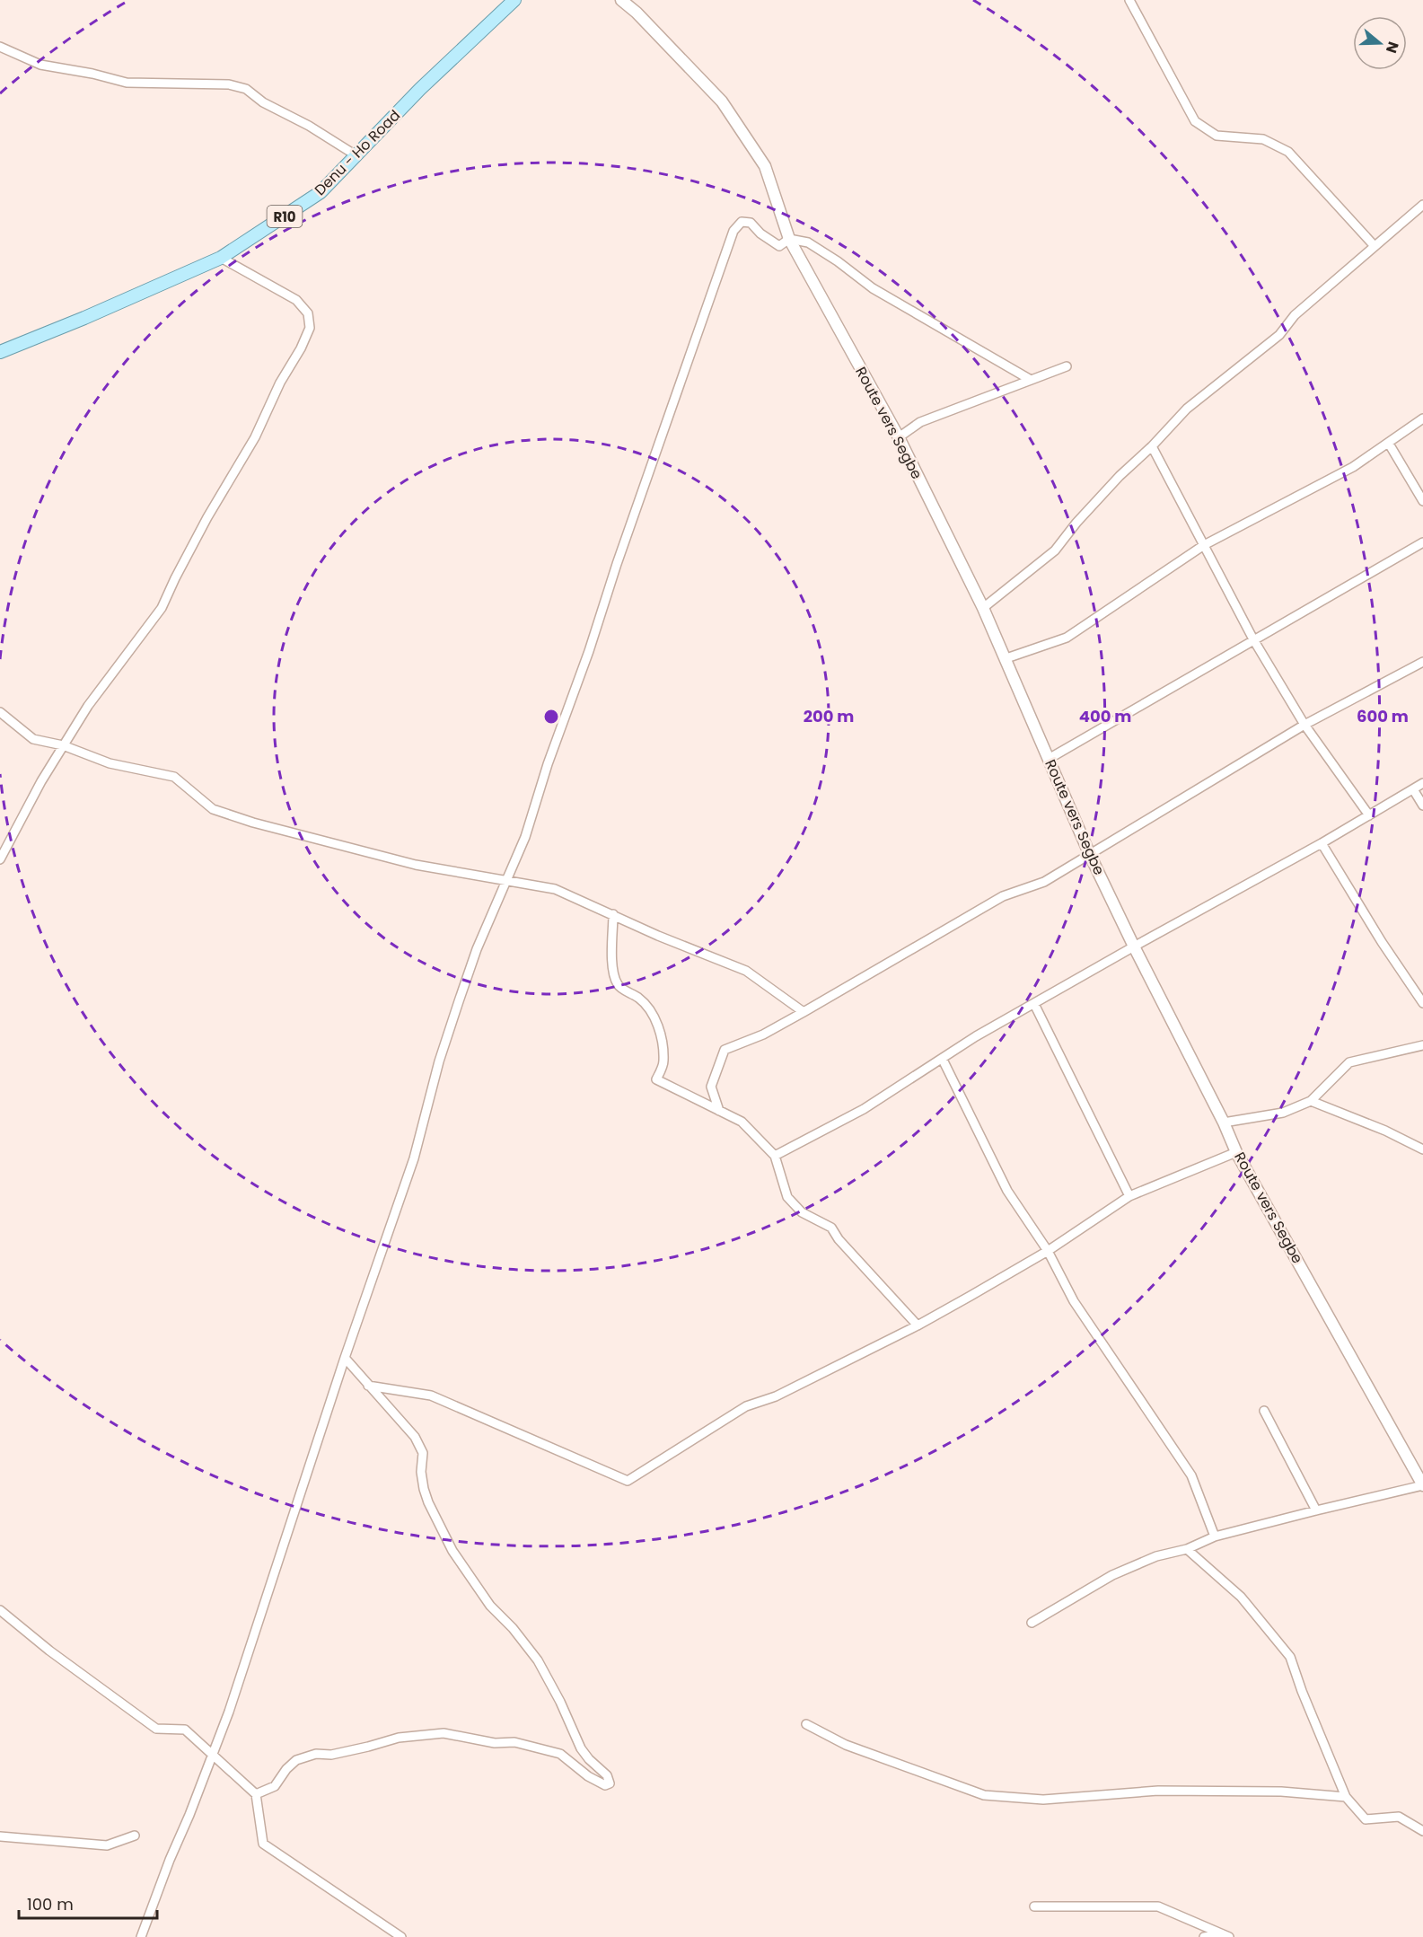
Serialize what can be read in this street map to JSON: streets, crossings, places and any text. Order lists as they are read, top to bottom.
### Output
{
  "streets": {
    "main road": ["Denu - Ho Road", "R10", "Route vers Segbe"]
  },
  "scale_bar": "100 m",
  "north": "right",
  "rings": ["200 m", "400 m", "600 m"]
}
